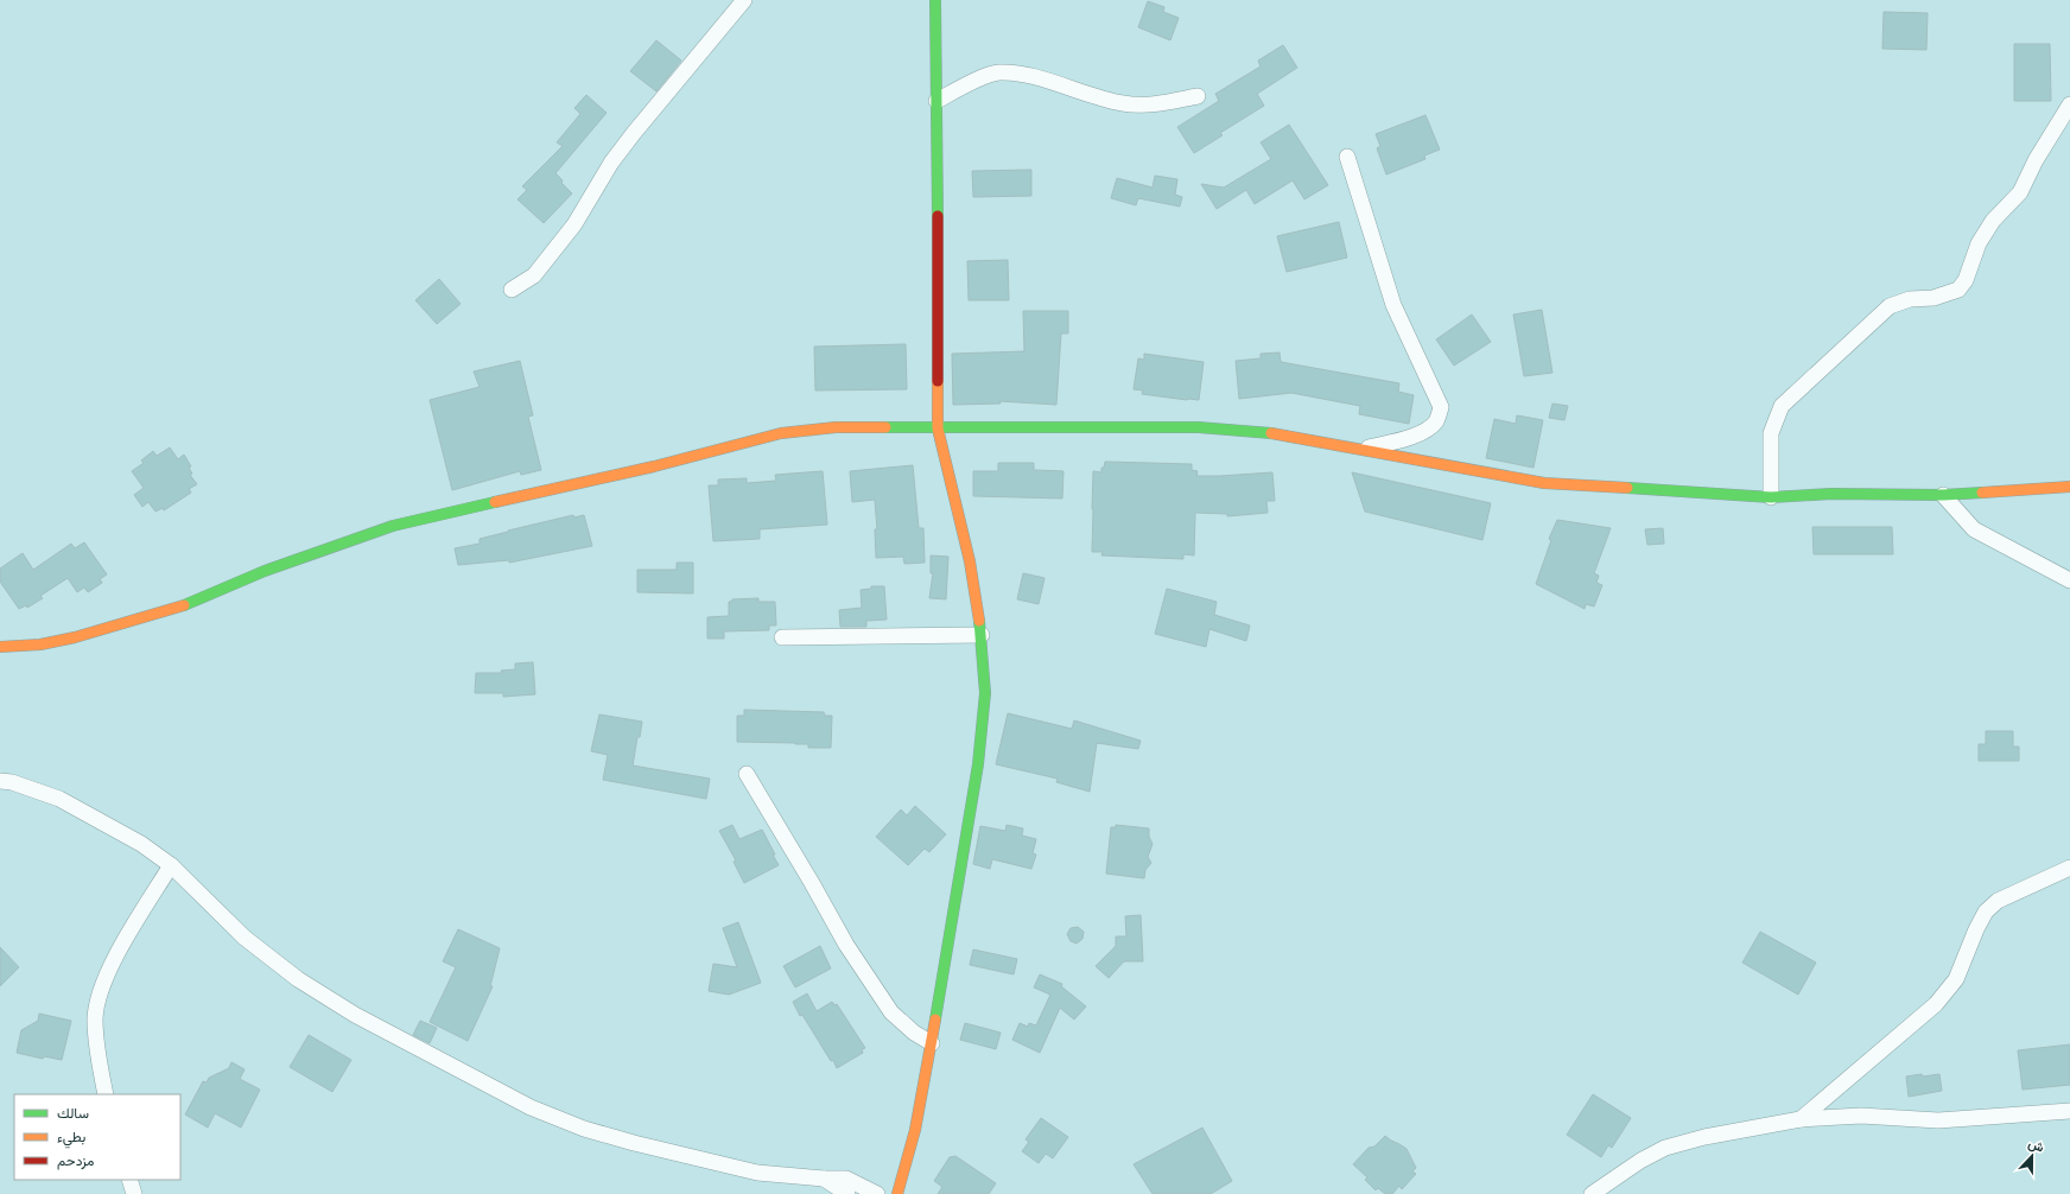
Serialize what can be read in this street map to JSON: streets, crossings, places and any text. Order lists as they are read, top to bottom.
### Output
{
  "legend": ["سالك", "بطيء", "مزدحم"],
  "north": "top"
}
